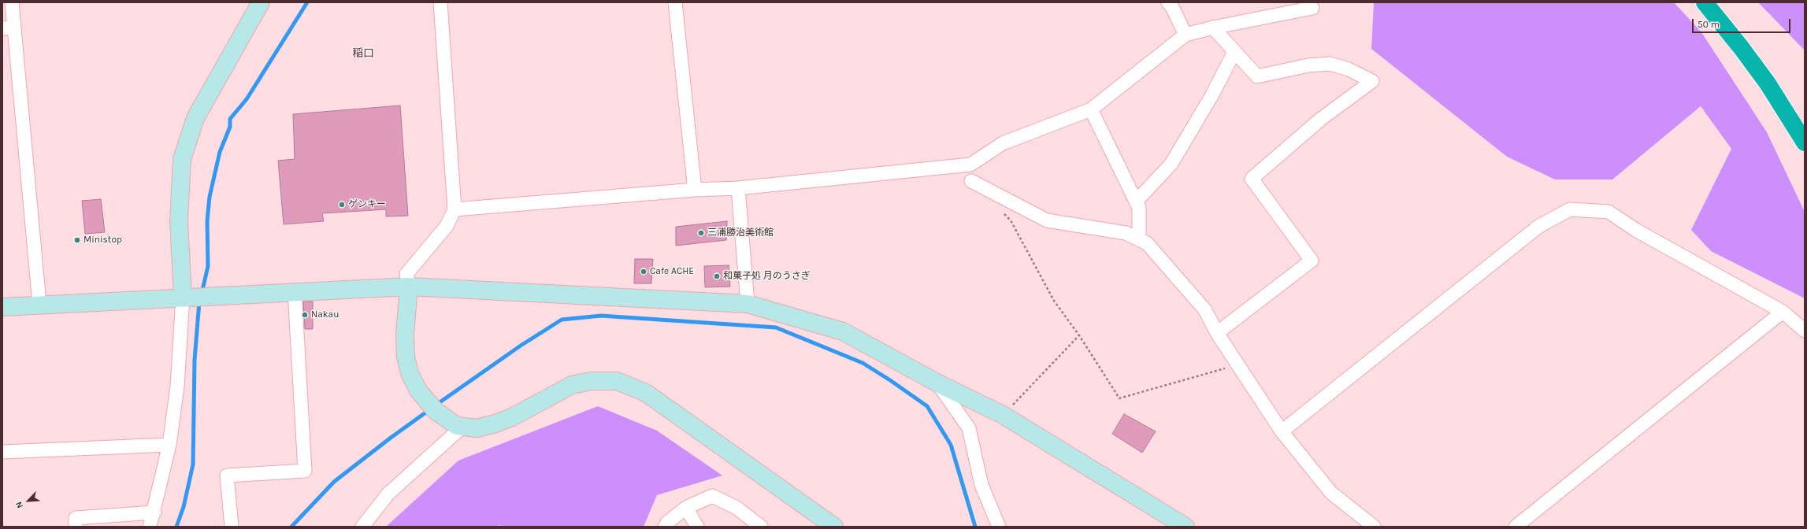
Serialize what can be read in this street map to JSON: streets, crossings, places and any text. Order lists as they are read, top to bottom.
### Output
{
  "districts": ["稲口"],
  "places": [
    "ゲンキー",
    "三浦勝治美術館",
    "Ministop",
    "Cafe ACHE",
    "和菓子処 月のうさぎ",
    "Nakau"
  ],
  "scale_bar": "50 m",
  "north": "bottom left"
}
